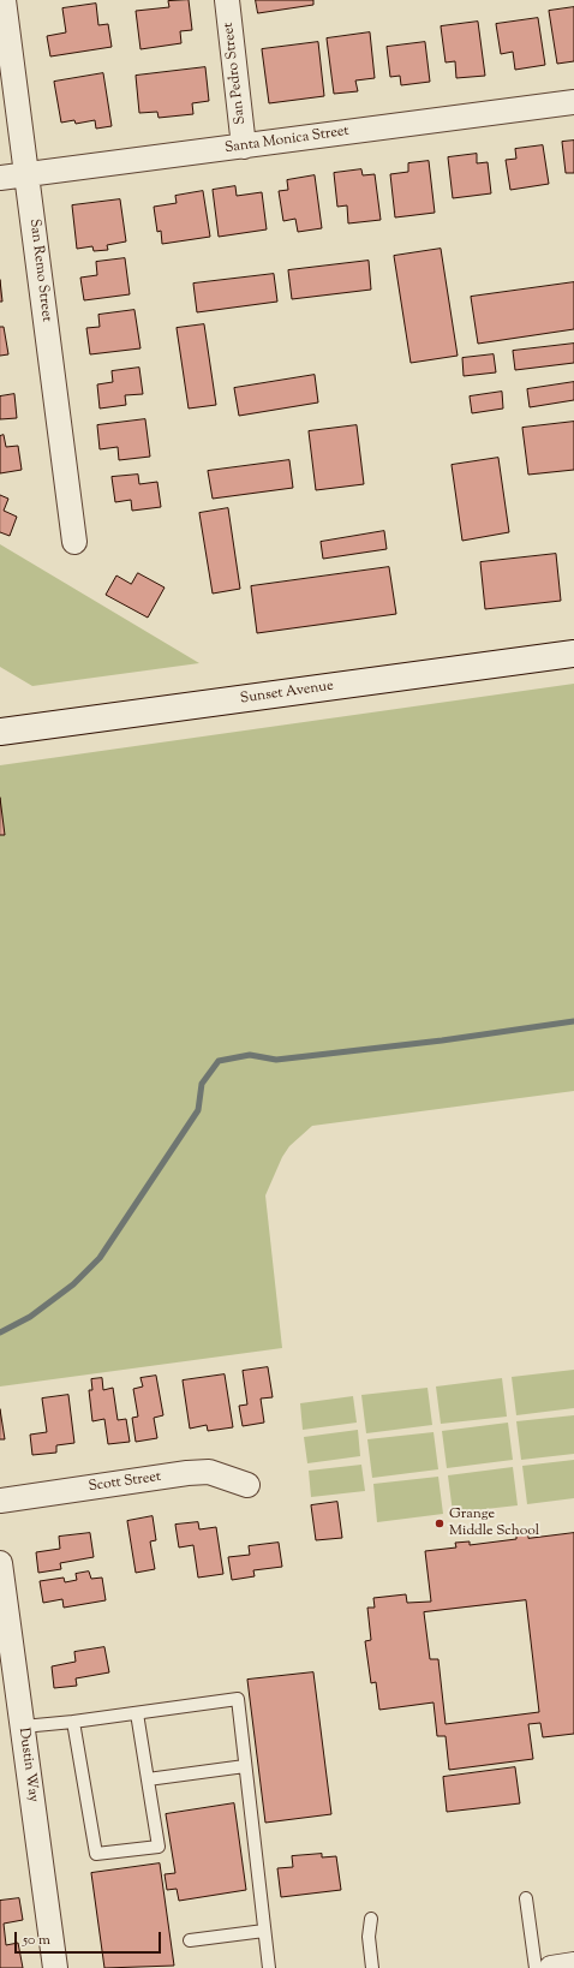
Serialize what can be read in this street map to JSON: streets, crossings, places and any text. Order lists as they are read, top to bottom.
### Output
{
  "streets": {
    "main road": ["Sunset Avenue"],
    "street": [
      "San Pedro Street",
      "Santa Monica Street",
      "San Remo Street",
      "Scott Street",
      "Dustin Way"
    ]
  },
  "crossings": [
    ["San Pedro Street", "Santa Monica Street"],
    ["Santa Monica Street", "San Remo Street"]
  ],
  "places": ["Grange Middle School"],
  "scale_bar": "50 m"
}
